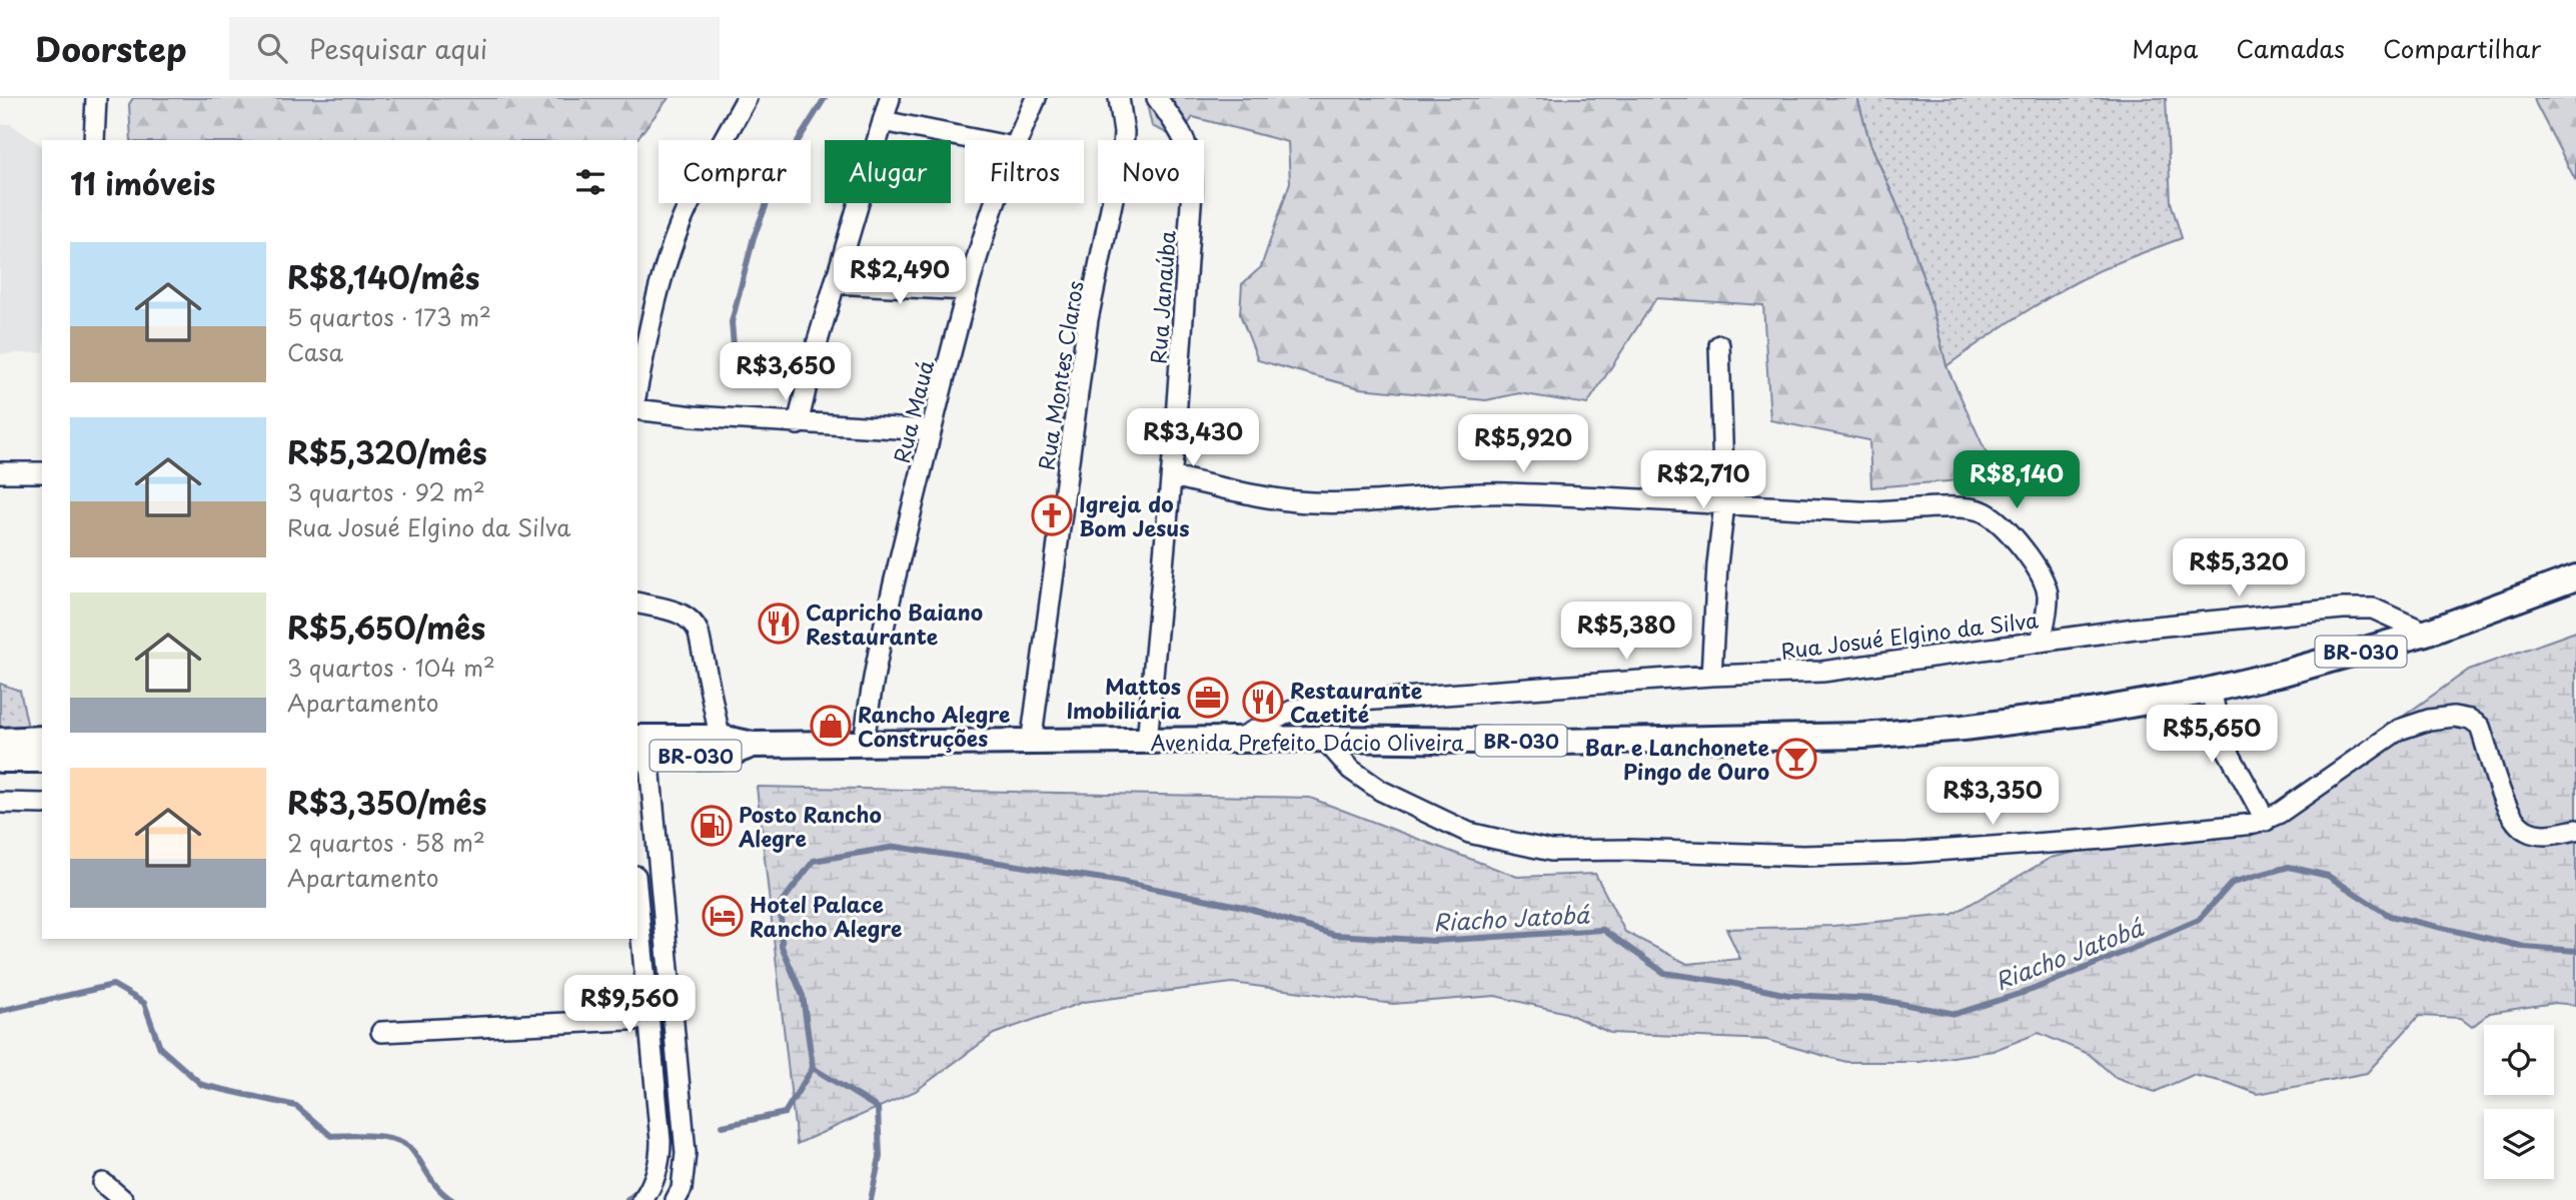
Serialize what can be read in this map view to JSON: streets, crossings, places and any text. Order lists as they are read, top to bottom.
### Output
{
  "streets": {
    "main road": ["BR-030", "Avenida Prefeito Dácio Oliveira"],
    "street": [
      "Rua Janaúba",
      "Rua Montes Claros",
      "Rua Mauá",
      "Rua Josué Elgino da Silva"
    ]
  },
  "crossings": [
    ["Rua Janaúba", "Avenida Prefeito Dácio Oliveira"],
    ["Rua Montes Claros", "Avenida Prefeito Dácio Oliveira"],
    ["Rua Mauá", "Avenida Prefeito Dácio Oliveira"],
    ["Rua Josué Elgino da Silva", "BR-030"],
    ["Rua Josué Elgino da Silva", "Avenida Prefeito Dácio Oliveira"],
    ["BR-030", "Avenida Prefeito Dácio Oliveira"]
  ],
  "water": ["Riacho Jatobá"],
  "places": {
    "church": ["Igreja do Bom Jesus"],
    "restaurant": ["Capricho Baiano Restaurante", "Restaurante Caetité"],
    "office": ["Mattos Imobiliária"],
    "shop": ["Rancho Alegre Construções"],
    "bar": ["Bar e Lanchonete Pingo de Ouro"],
    "fuel station": ["Posto Rancho Alegre"],
    "hotel": ["Hotel Palace Rancho Alegre"]
  },
  "page": {
    "header": "Doorstep",
    "search": "Pesquisar aqui",
    "nav": ["Mapa", "Camadas", "Compartilhar"],
    "chip": [
      "Comprar",
      "Alugar",
      "Filtros",
      "Novo"
    ],
    "heading": "11 imóveis",
    "list": [
      {
        "name": "R$8,140/mês",
        "note": "5 quartos · 173 m² · Casa"
      },
      {
        "name": "R$5,320/mês",
        "note": "3 quartos · 92 m² · Rua Josué Elgino da Silva"
      },
      {
        "name": "R$5,650/mês",
        "note": "3 quartos · 104 m² · Apartamento"
      },
      {
        "name": "R$3,350/mês",
        "note": "2 quartos · 58 m² · Apartamento"
      }
    ],
    "price": [
      "R$2,490",
      "R$3,650",
      "R$3,430",
      "R$5,920",
      "R$2,710",
      "R$8,140",
      "R$5,320",
      "R$5,380",
      "R$5,650",
      "R$3,350",
      "R$9,560"
    ]
  }
}
